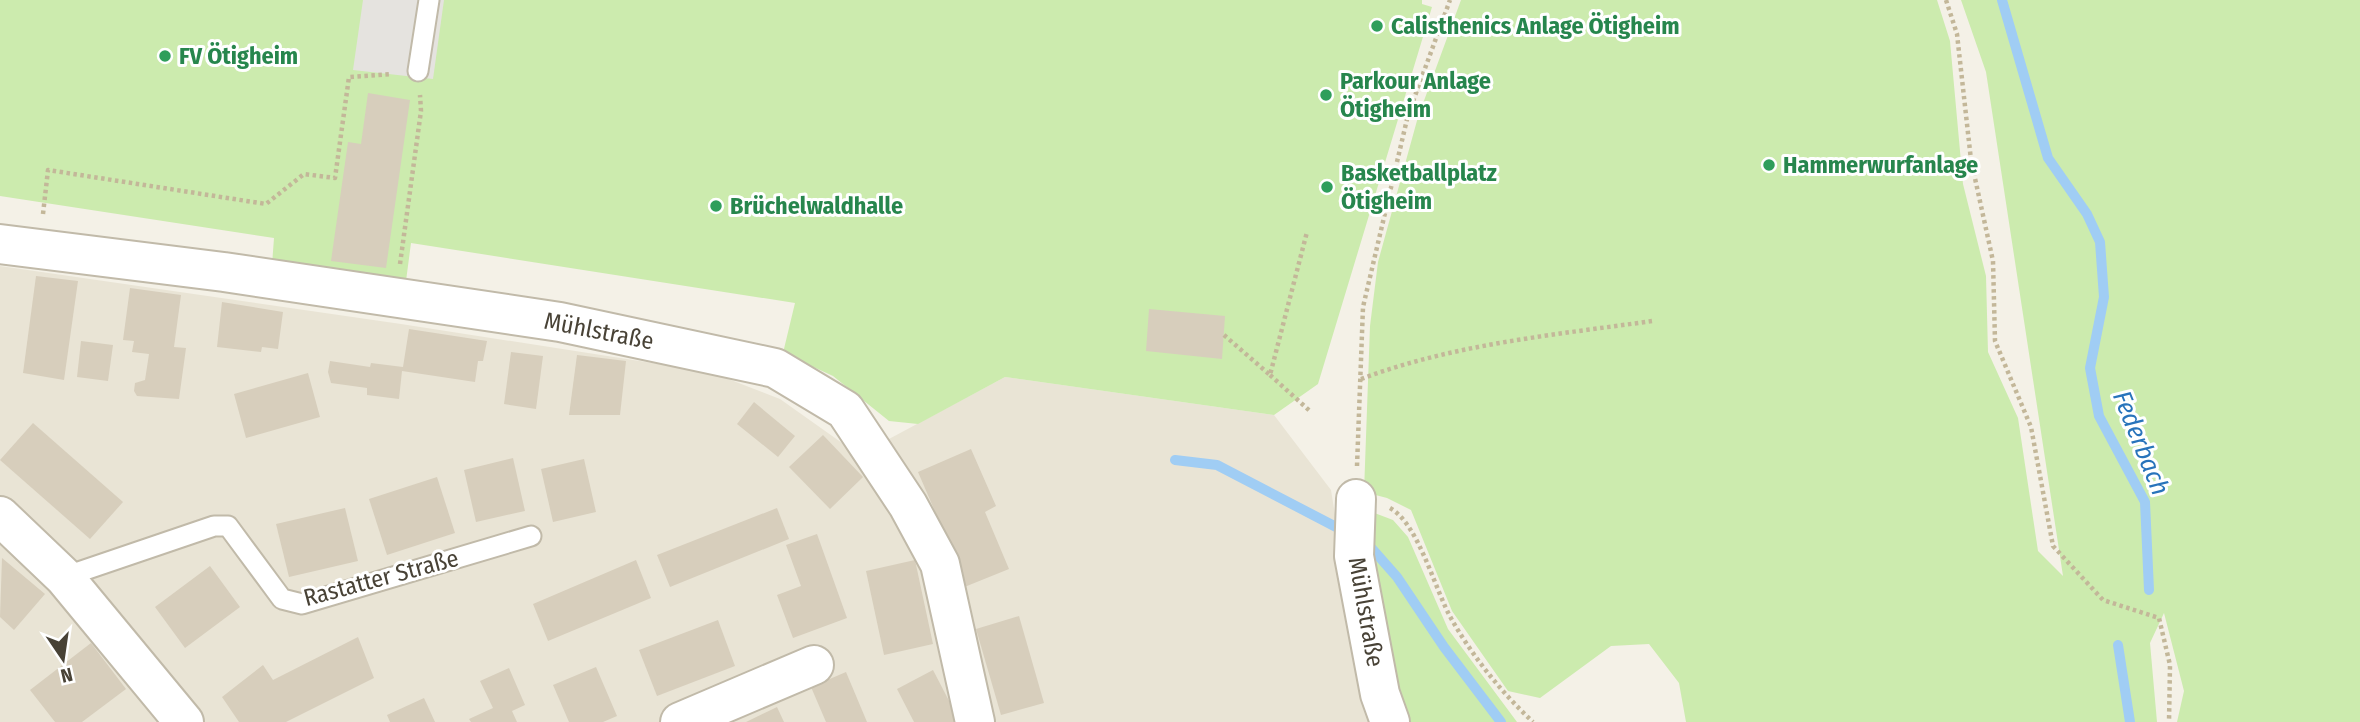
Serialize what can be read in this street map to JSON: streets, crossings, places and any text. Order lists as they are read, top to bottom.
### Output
{
  "streets": {
    "street": ["Mühlstraße"],
    "lane": ["Rastatter Straße"]
  },
  "water": ["Federbach"],
  "places": [
    "Calisthenics Anlage Ötigheim",
    "FV Ötigheim",
    "Parkour Anlage Ötigheim",
    "Hammerwurfanlage",
    "Basketballplatz Ötigheim",
    "Brüchelwaldhalle"
  ],
  "north": "bottom"
}
